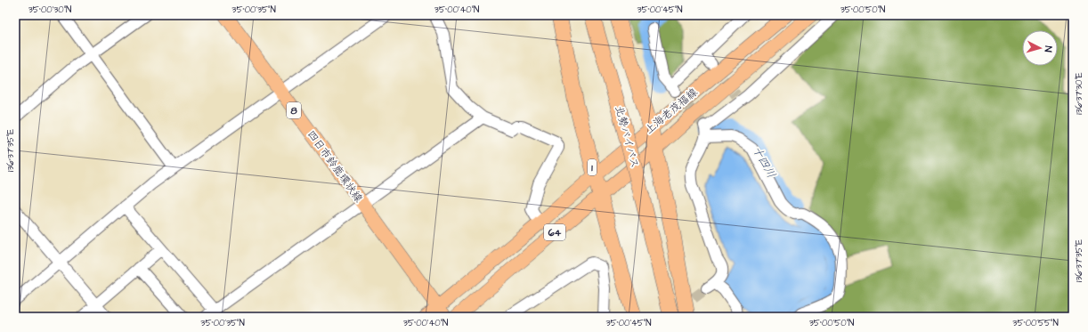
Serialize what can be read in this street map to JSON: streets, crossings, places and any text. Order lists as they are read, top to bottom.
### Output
{
  "streets": {
    "highway": ["北勢バイパス", "1"],
    "main road": [
      "8",
      "上海老茂福線",
      "四日市鈴鹿環状線",
      "64"
    ]
  },
  "crossings": [
    ["上海老茂福線", "四日市鈴鹿環状線"],
    ["上海老茂福線", "1"]
  ],
  "water": ["十四川"],
  "north": "right",
  "coordinates": [
    "35°00'30\"N",
    "35°00'35\"N",
    "35°00'40\"N",
    "35°00'45\"N",
    "35°00'50\"N",
    "136°37'30\"E",
    "136°37'35\"E",
    "35°00'55\"N"
  ]
}
